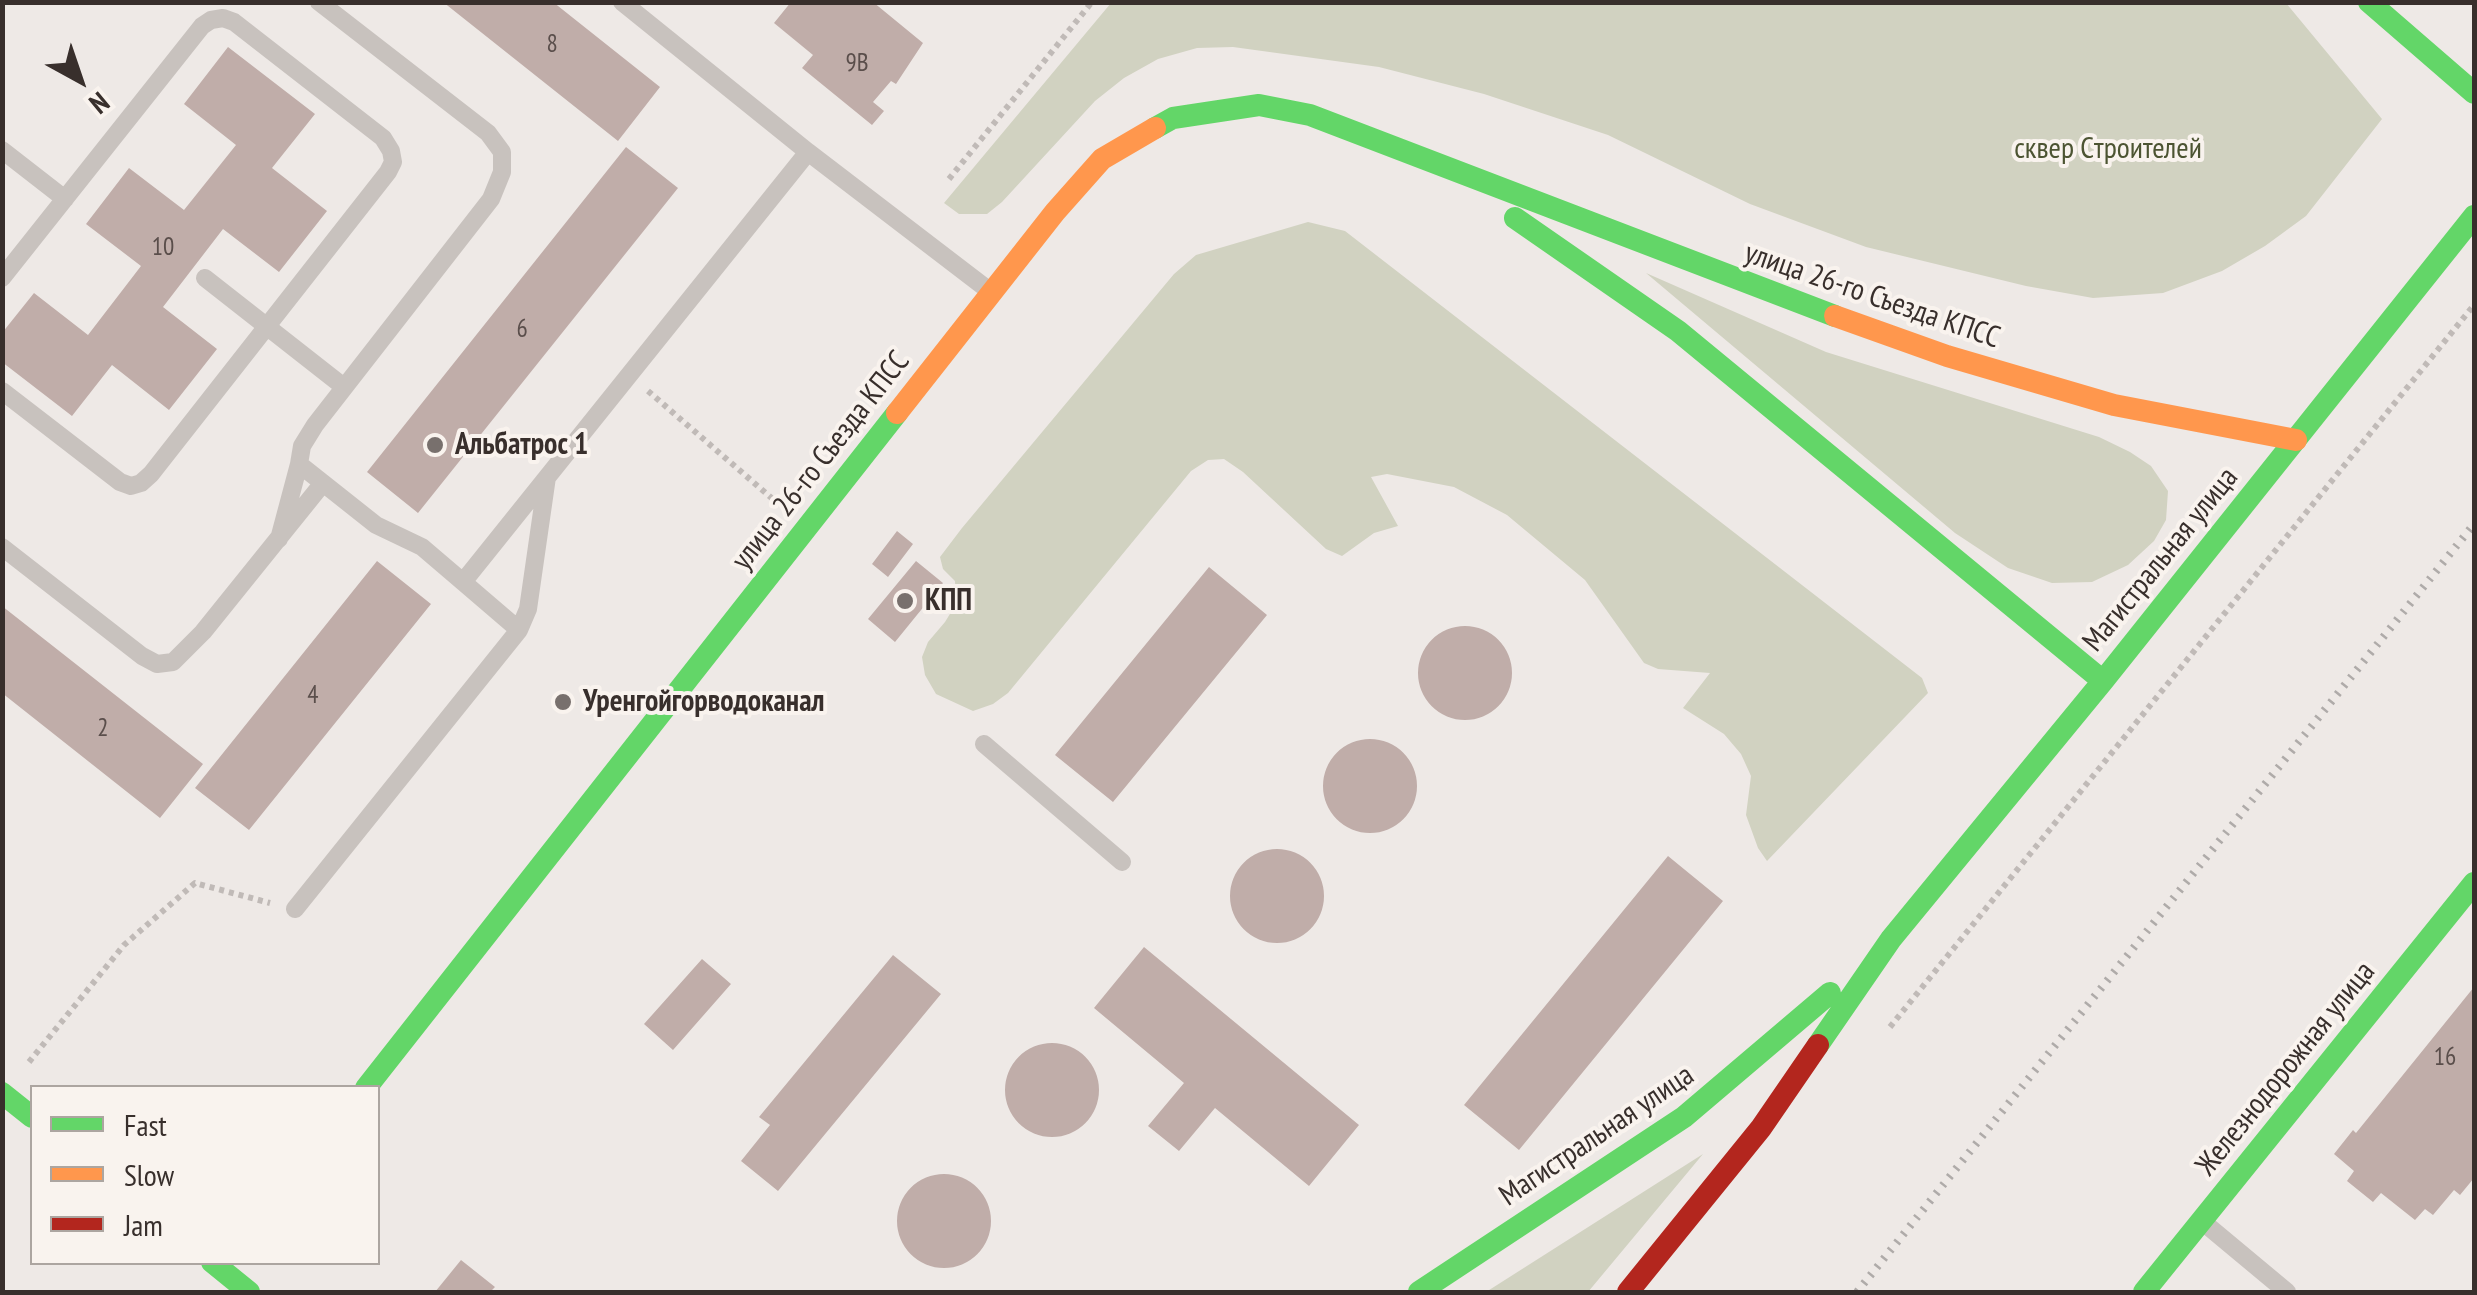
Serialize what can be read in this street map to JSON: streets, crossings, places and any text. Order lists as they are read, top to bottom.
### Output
{
  "streets": {
    "main road": ["улица 26-го Съезда КПСС", "Магистральная улица", "Железнодорожная улица"]
  },
  "crossings": [
    ["улица 26-го Съезда КПСС", "Магистральная улица"]
  ],
  "parks": ["cквер Cтроителей"],
  "places": ["Альбатрос 1", "КПП", "Уренгойгорводоканал"],
  "house_numbers": [
    "8",
    "9В",
    "10",
    "6",
    "4",
    "2",
    "16"
  ],
  "legend": ["Fast", "Slow", "Jam"],
  "north": "bottom right"
}
